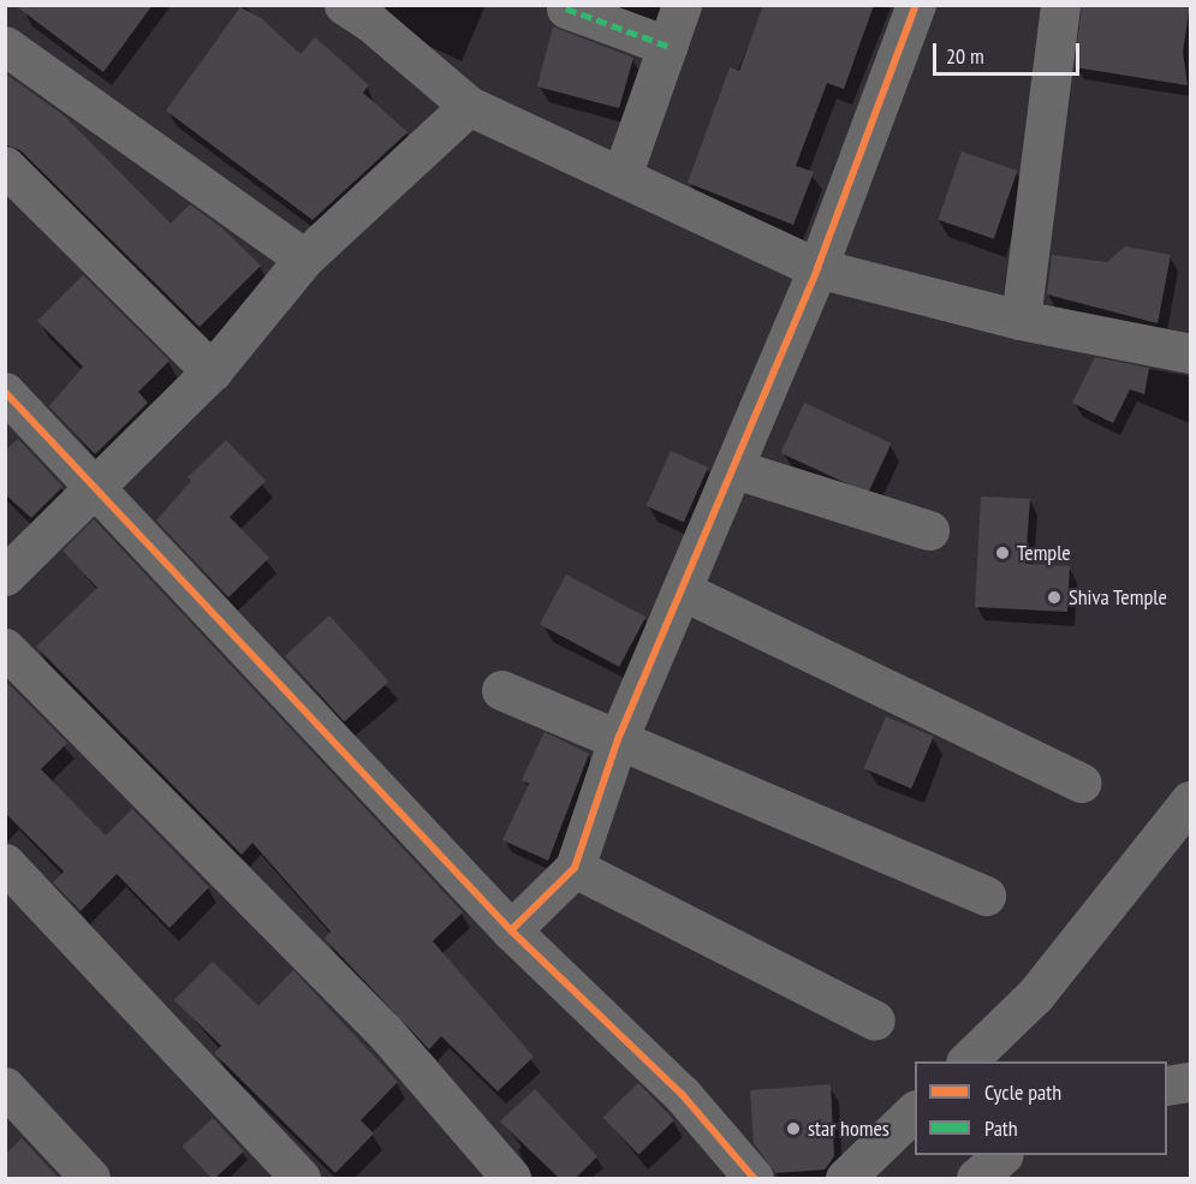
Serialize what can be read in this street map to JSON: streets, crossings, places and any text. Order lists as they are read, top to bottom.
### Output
{
  "places": ["Temple", "Shiva Temple", "star homes"],
  "legend": ["Cycle path", "Path"],
  "scale_bar": "20 m"
}
